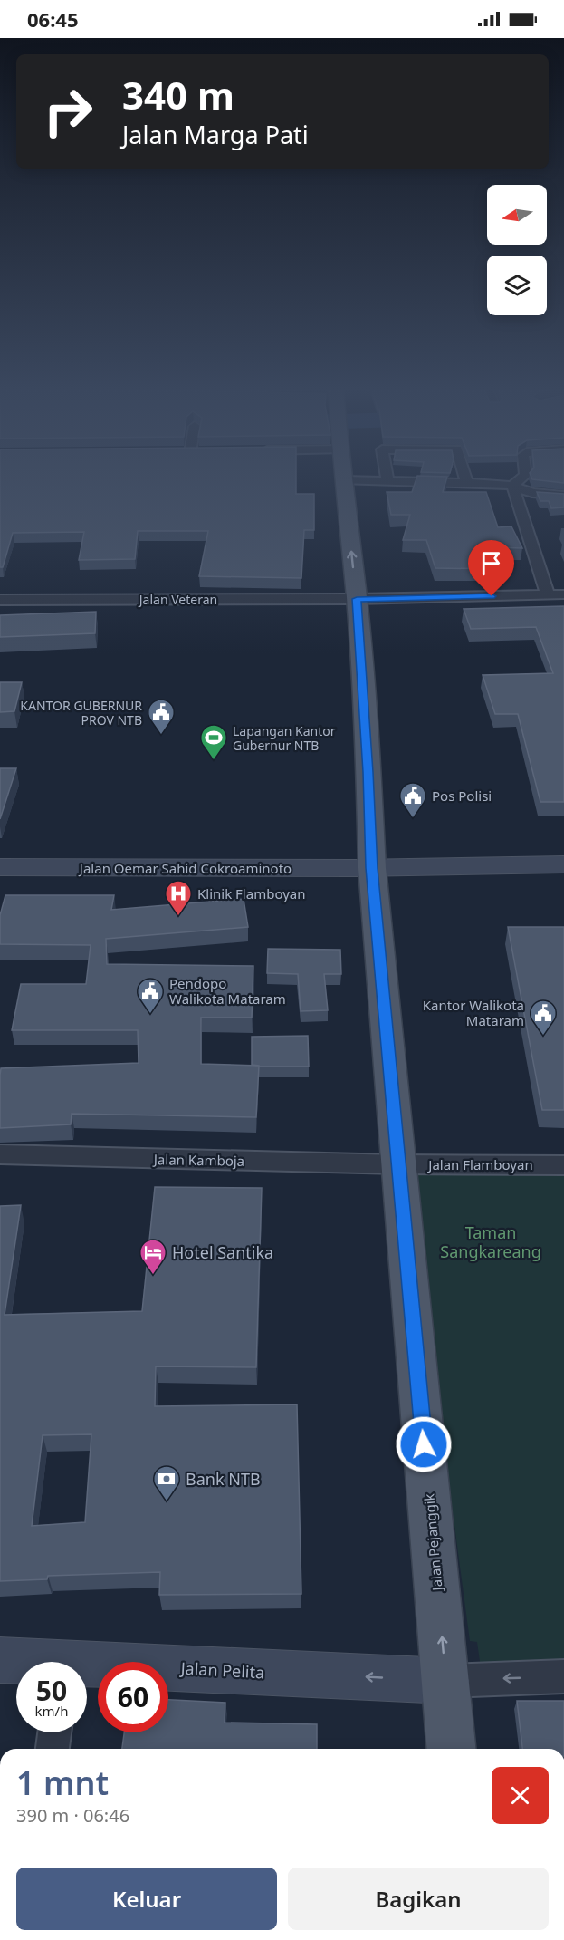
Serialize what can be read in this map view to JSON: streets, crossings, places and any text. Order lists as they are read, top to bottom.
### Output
{
  "streets": {
    "main road": ["Jalan Pejanggik"],
    "street": [
      "Jalan Veteran",
      "Jalan Oemar Sahid Cokroaminoto",
      "Jalan Kamboja",
      "Jalan Flamboyan",
      "Jalan Pelita"
    ]
  },
  "crossings": [
    ["Jalan Veteran", "Jalan Pejanggik"],
    ["Jalan Oemar Sahid Cokroaminoto", "Jalan Pejanggik"],
    ["Jalan Kamboja", "Jalan Flamboyan"],
    ["Jalan Kamboja", "Jalan Pejanggik"],
    ["Jalan Flamboyan", "Jalan Pejanggik"],
    ["Jalan Pejanggik", "Jalan Pelita"]
  ],
  "one_way": ["Jalan Pejanggik", "Jalan Pelita"],
  "parks": ["Taman Sangkareang"],
  "places": {
    "public building": [
      "KANTOR GUBERNUR PROV NTB",
      "Pos Polisi",
      "Pendopo Walikota Mataram",
      "Kantor Walikota Mataram"
    ],
    "sports": ["Lapangan Kantor Gubernur NTB"],
    "hospital": ["Klinik Flamboyan"],
    "hotel": ["Hotel Santika"],
    "bank": ["Bank NTB"]
  },
  "north": "left",
  "page": {
    "status": "06:45",
    "turn": ["340 m", "Jalan Marga Pati"],
    "speed": "50 km/h",
    "limit": "60",
    "heading": ["1 mnt", "390 m · 06:46"],
    "buttons": ["Keluar", "Bagikan"]
  }
}
